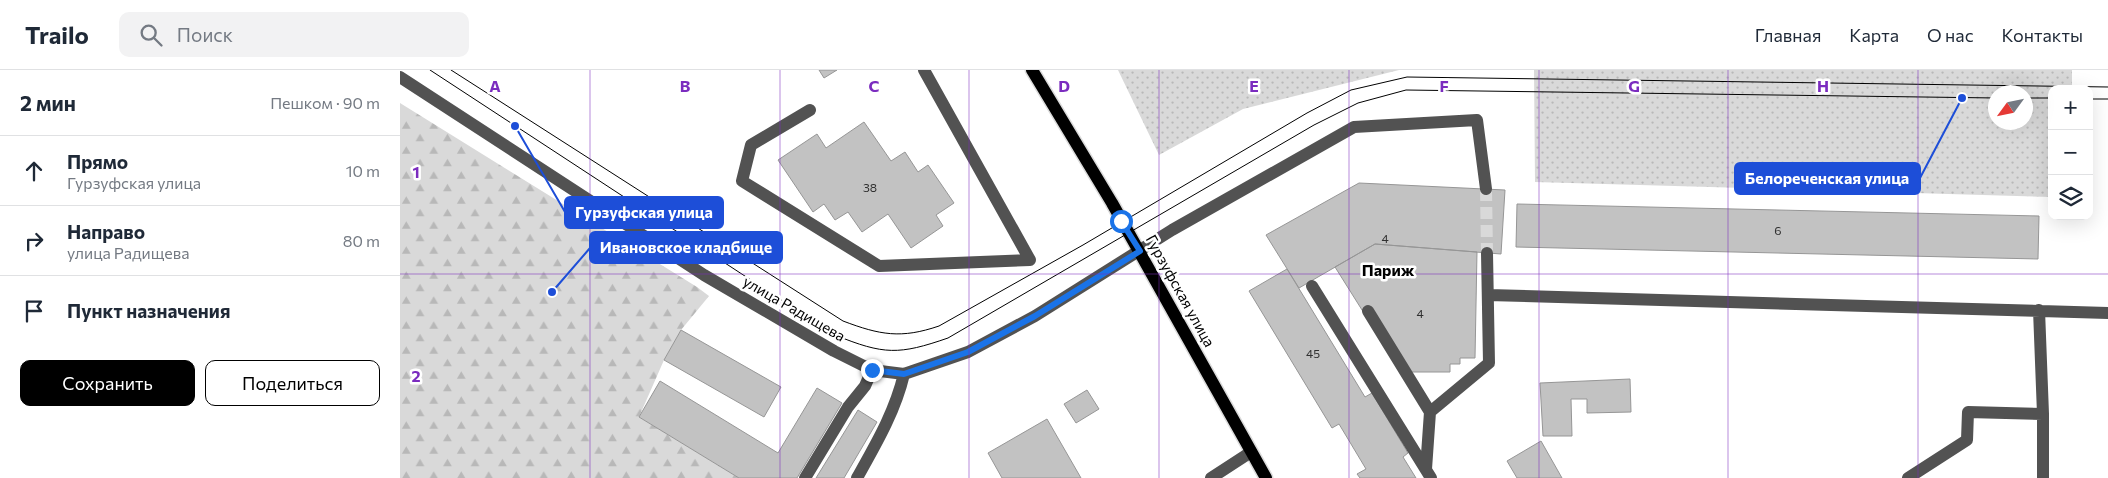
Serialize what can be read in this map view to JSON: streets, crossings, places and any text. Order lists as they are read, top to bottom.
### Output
{
  "streets": {
    "main road": ["Гурзуфская улица"],
    "street": ["улица Радищева"]
  },
  "crossings": [
    ["Гурзуфская улица", "улица Радищева"]
  ],
  "districts": ["Париж"],
  "places": ["Белореченская улица", "Гурзуфская улица", "Ивановское кладбище"],
  "house_numbers": [
    "38",
    "6",
    "4",
    "4",
    "45"
  ],
  "north": "bottom left",
  "page": {
    "header": "Trailo",
    "search": "Поиск",
    "nav": [
      "Главная",
      "Карта",
      "О нас",
      "Контакты"
    ],
    "heading": ["2 мин", "Пешком · 90 m"],
    "map_buttons": ["+", "−"],
    "list": [
      ["Прямо", "Гурзуфская улица", "10 m"],
      ["Направо", "улица Радищева", "80 m"],
      "Пункт назначения"
    ],
    "buttons": ["Сохранить", "Поделиться"]
  },
  "grid": {
    "columns": [
      "A",
      "B",
      "C",
      "D",
      "E",
      "F",
      "G",
      "H"
    ],
    "rows": ["1", "2"]
  }
}
